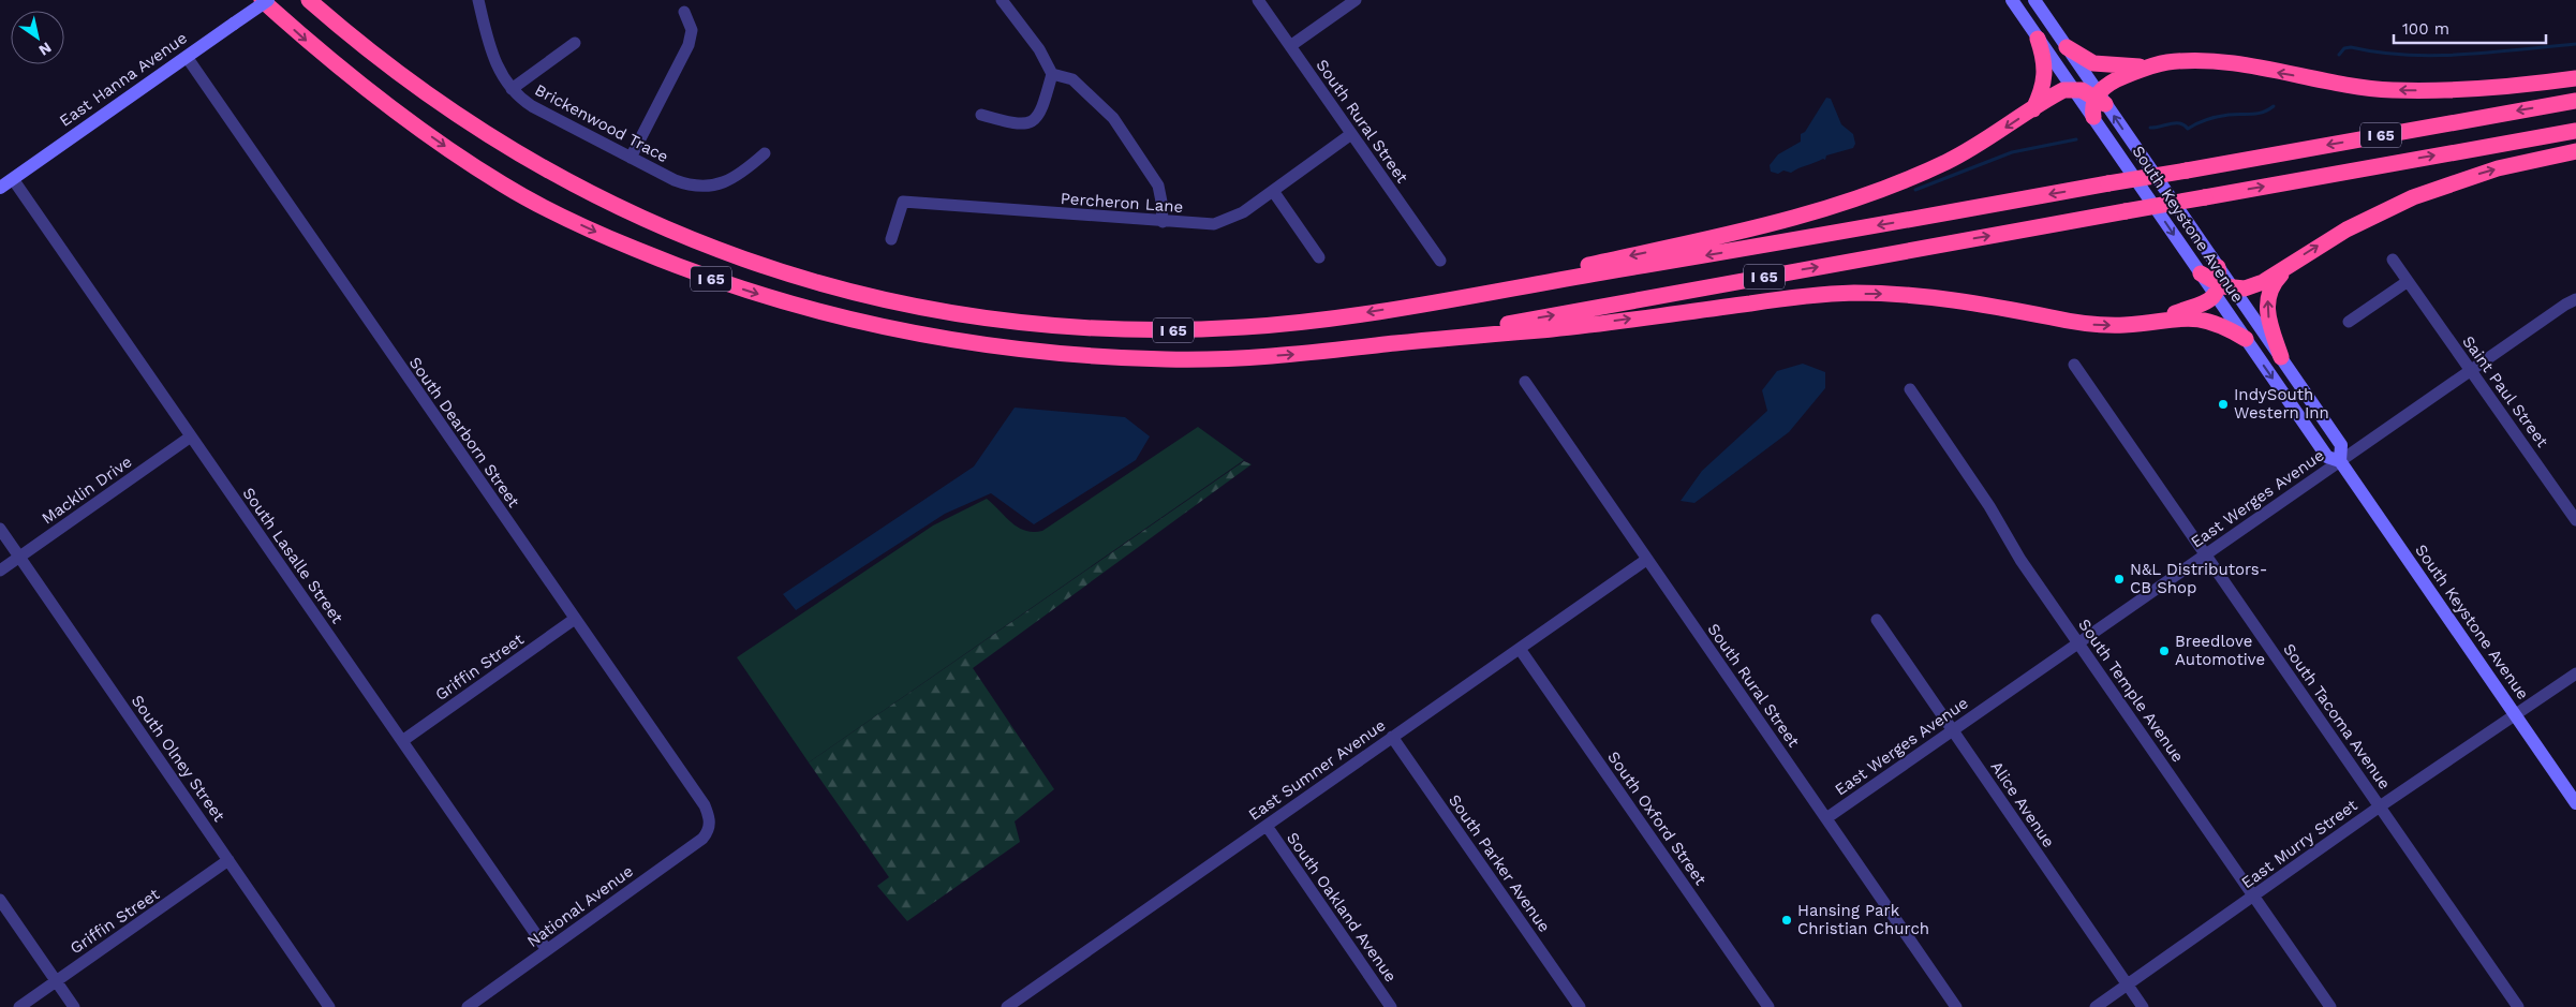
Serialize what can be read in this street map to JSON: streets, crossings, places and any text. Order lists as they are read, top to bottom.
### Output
{
  "streets": {
    "highway": ["I 65"],
    "main road": ["East Hanna Avenue", "South Keystone Avenue"],
    "street": [
      "South Rural Street",
      "Brickenwood Trace",
      "Percheron Lane",
      "Saint Paul Street",
      "South Dearborn Street",
      "Macklin Drive",
      "East Werges Avenue",
      "South Lasalle Street",
      "Griffin Street",
      "South Temple Avenue",
      "South Tacoma Avenue",
      "South Olney Street",
      "East Sumner Avenue",
      "Alice Avenue",
      "South Oxford Street",
      "East Murry Street",
      "South Parker Avenue",
      "National Avenue",
      "South Oakland Avenue"
    ]
  },
  "crossings": [
    ["East Hanna Avenue", "South Dearborn Street"],
    ["East Hanna Avenue", "South Lasalle Street"],
    ["South Rural Street", "Percheron Lane"],
    ["South Rural Street", "East Werges Avenue"],
    ["South Rural Street", "East Sumner Avenue"],
    ["South Keystone Avenue", "East Werges Avenue"],
    ["South Keystone Avenue", "East Murry Street"],
    ["Saint Paul Street", "East Werges Avenue"],
    ["South Dearborn Street", "Griffin Street"],
    ["South Dearborn Street", "National Avenue"],
    ["Macklin Drive", "South Lasalle Street"],
    ["Macklin Drive", "South Olney Street"],
    ["East Werges Avenue", "South Temple Avenue"],
    ["East Werges Avenue", "South Tacoma Avenue"],
    ["East Werges Avenue", "Alice Avenue"],
    ["South Lasalle Street", "Griffin Street"],
    ["South Lasalle Street", "National Avenue"],
    ["Griffin Street", "South Olney Street"],
    ["South Temple Avenue", "East Murry Street"],
    ["South Tacoma Avenue", "East Murry Street"],
    ["East Sumner Avenue", "South Oxford Street"],
    ["East Sumner Avenue", "South Parker Avenue"],
    ["East Sumner Avenue", "South Oakland Avenue"],
    ["Alice Avenue", "East Murry Street"]
  ],
  "places": [
    "IndySouth Western Inn",
    "N&L Distributors- CB Shop",
    "Breedlove Automotive",
    "Hansing Park Christian Church"
  ],
  "scale_bar": "100 m",
  "north": "bottom right"
}
